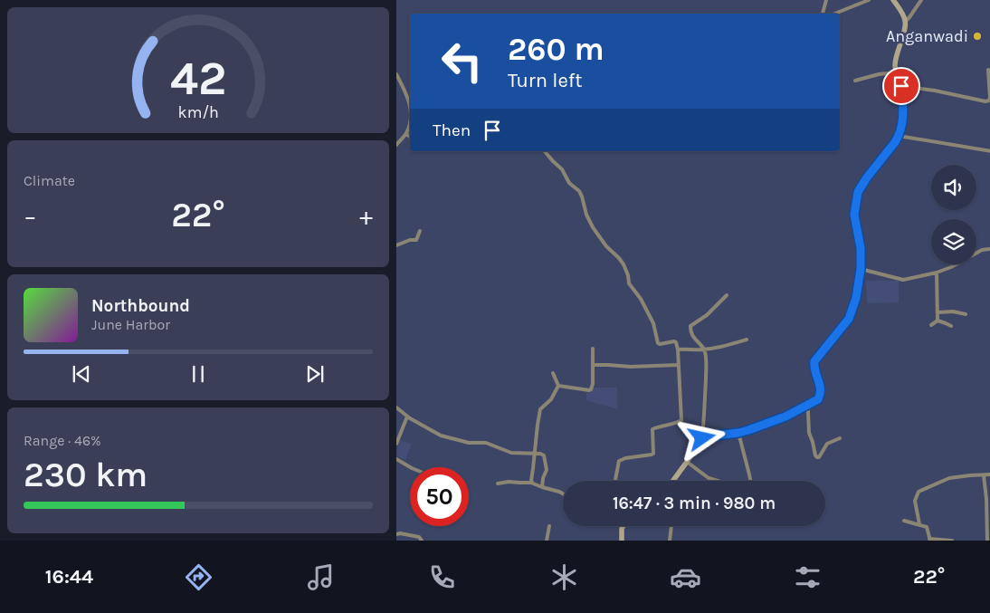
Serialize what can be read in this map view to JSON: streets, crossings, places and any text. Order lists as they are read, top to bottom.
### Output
{
  "places": ["Anganwadi"],
  "page": {
    "turn": ["260 m", "Turn left"],
    "then": "Then",
    "tile": [
      "Climate",
      ["Range · 46%", "230 km"]
    ],
    "heat": ["−", "22°", "+"],
    "song": ["Northbound", "June Harbor"],
    "limit": "50",
    "trip": "16:47 · 3 min · 980 m",
    "tabs": ["16:44", "22°"],
    "gauge": ["42", "km/h"]
  }
}
